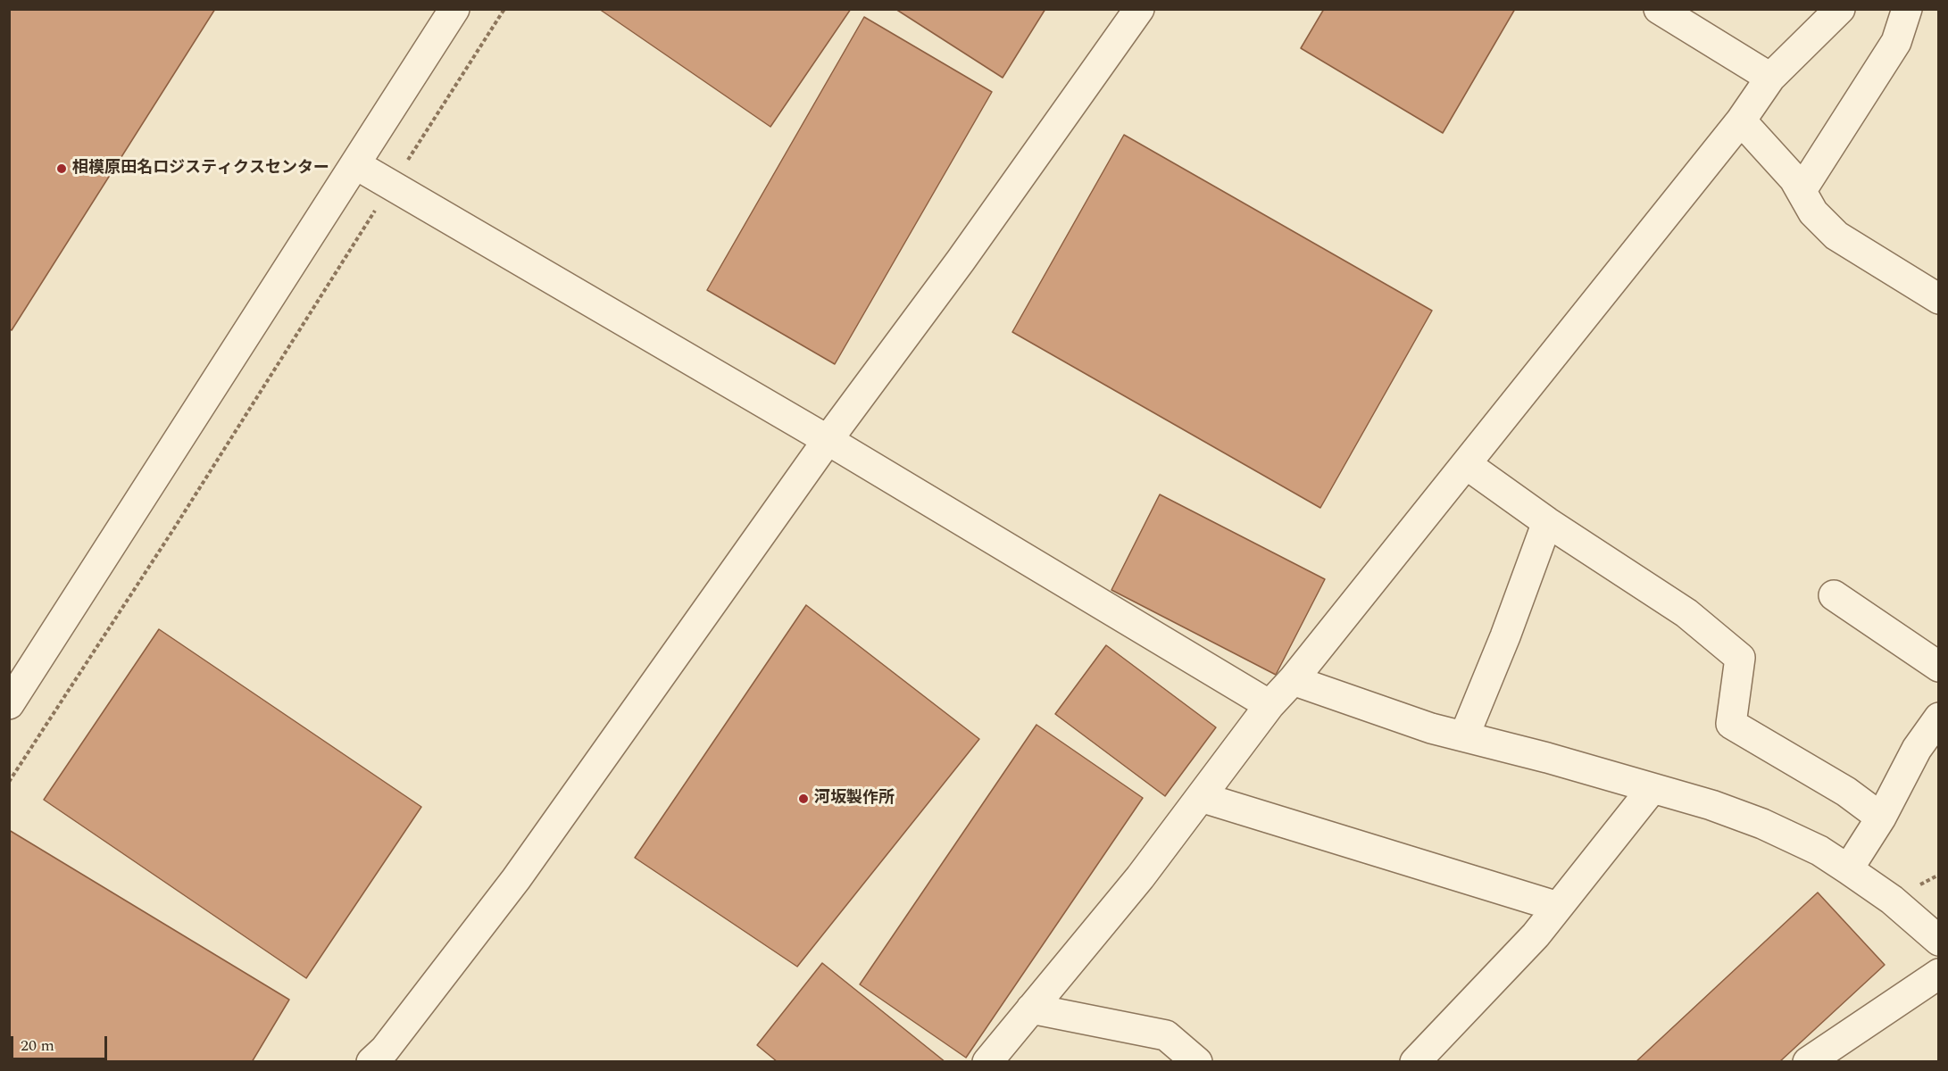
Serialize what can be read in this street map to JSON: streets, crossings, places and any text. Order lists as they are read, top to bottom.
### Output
{
  "places": ["相模原田名ロジスティクスセンター", "河坂製作所"],
  "scale_bar": "20 m"
}
